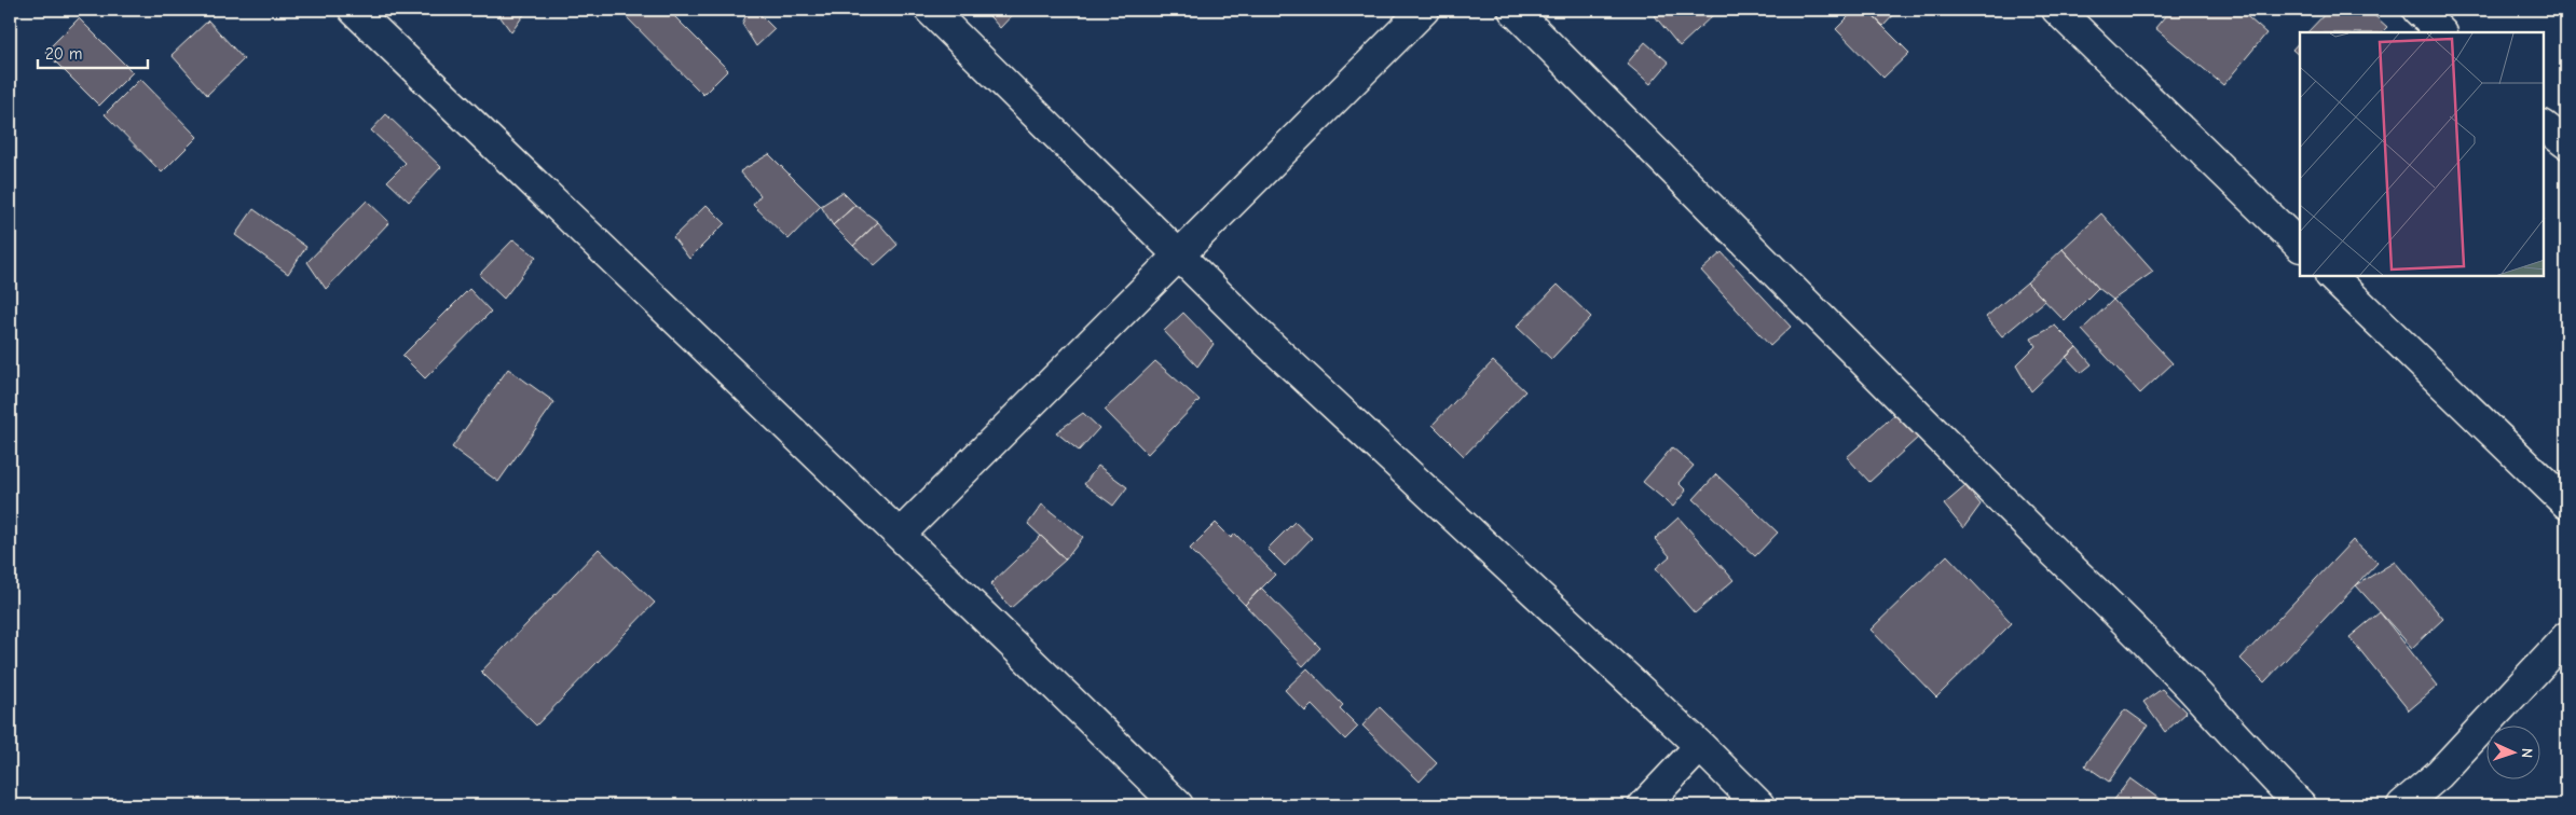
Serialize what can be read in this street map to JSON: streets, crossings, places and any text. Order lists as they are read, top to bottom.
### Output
{
  "scale_bar": "20 m",
  "north": "right"
}
